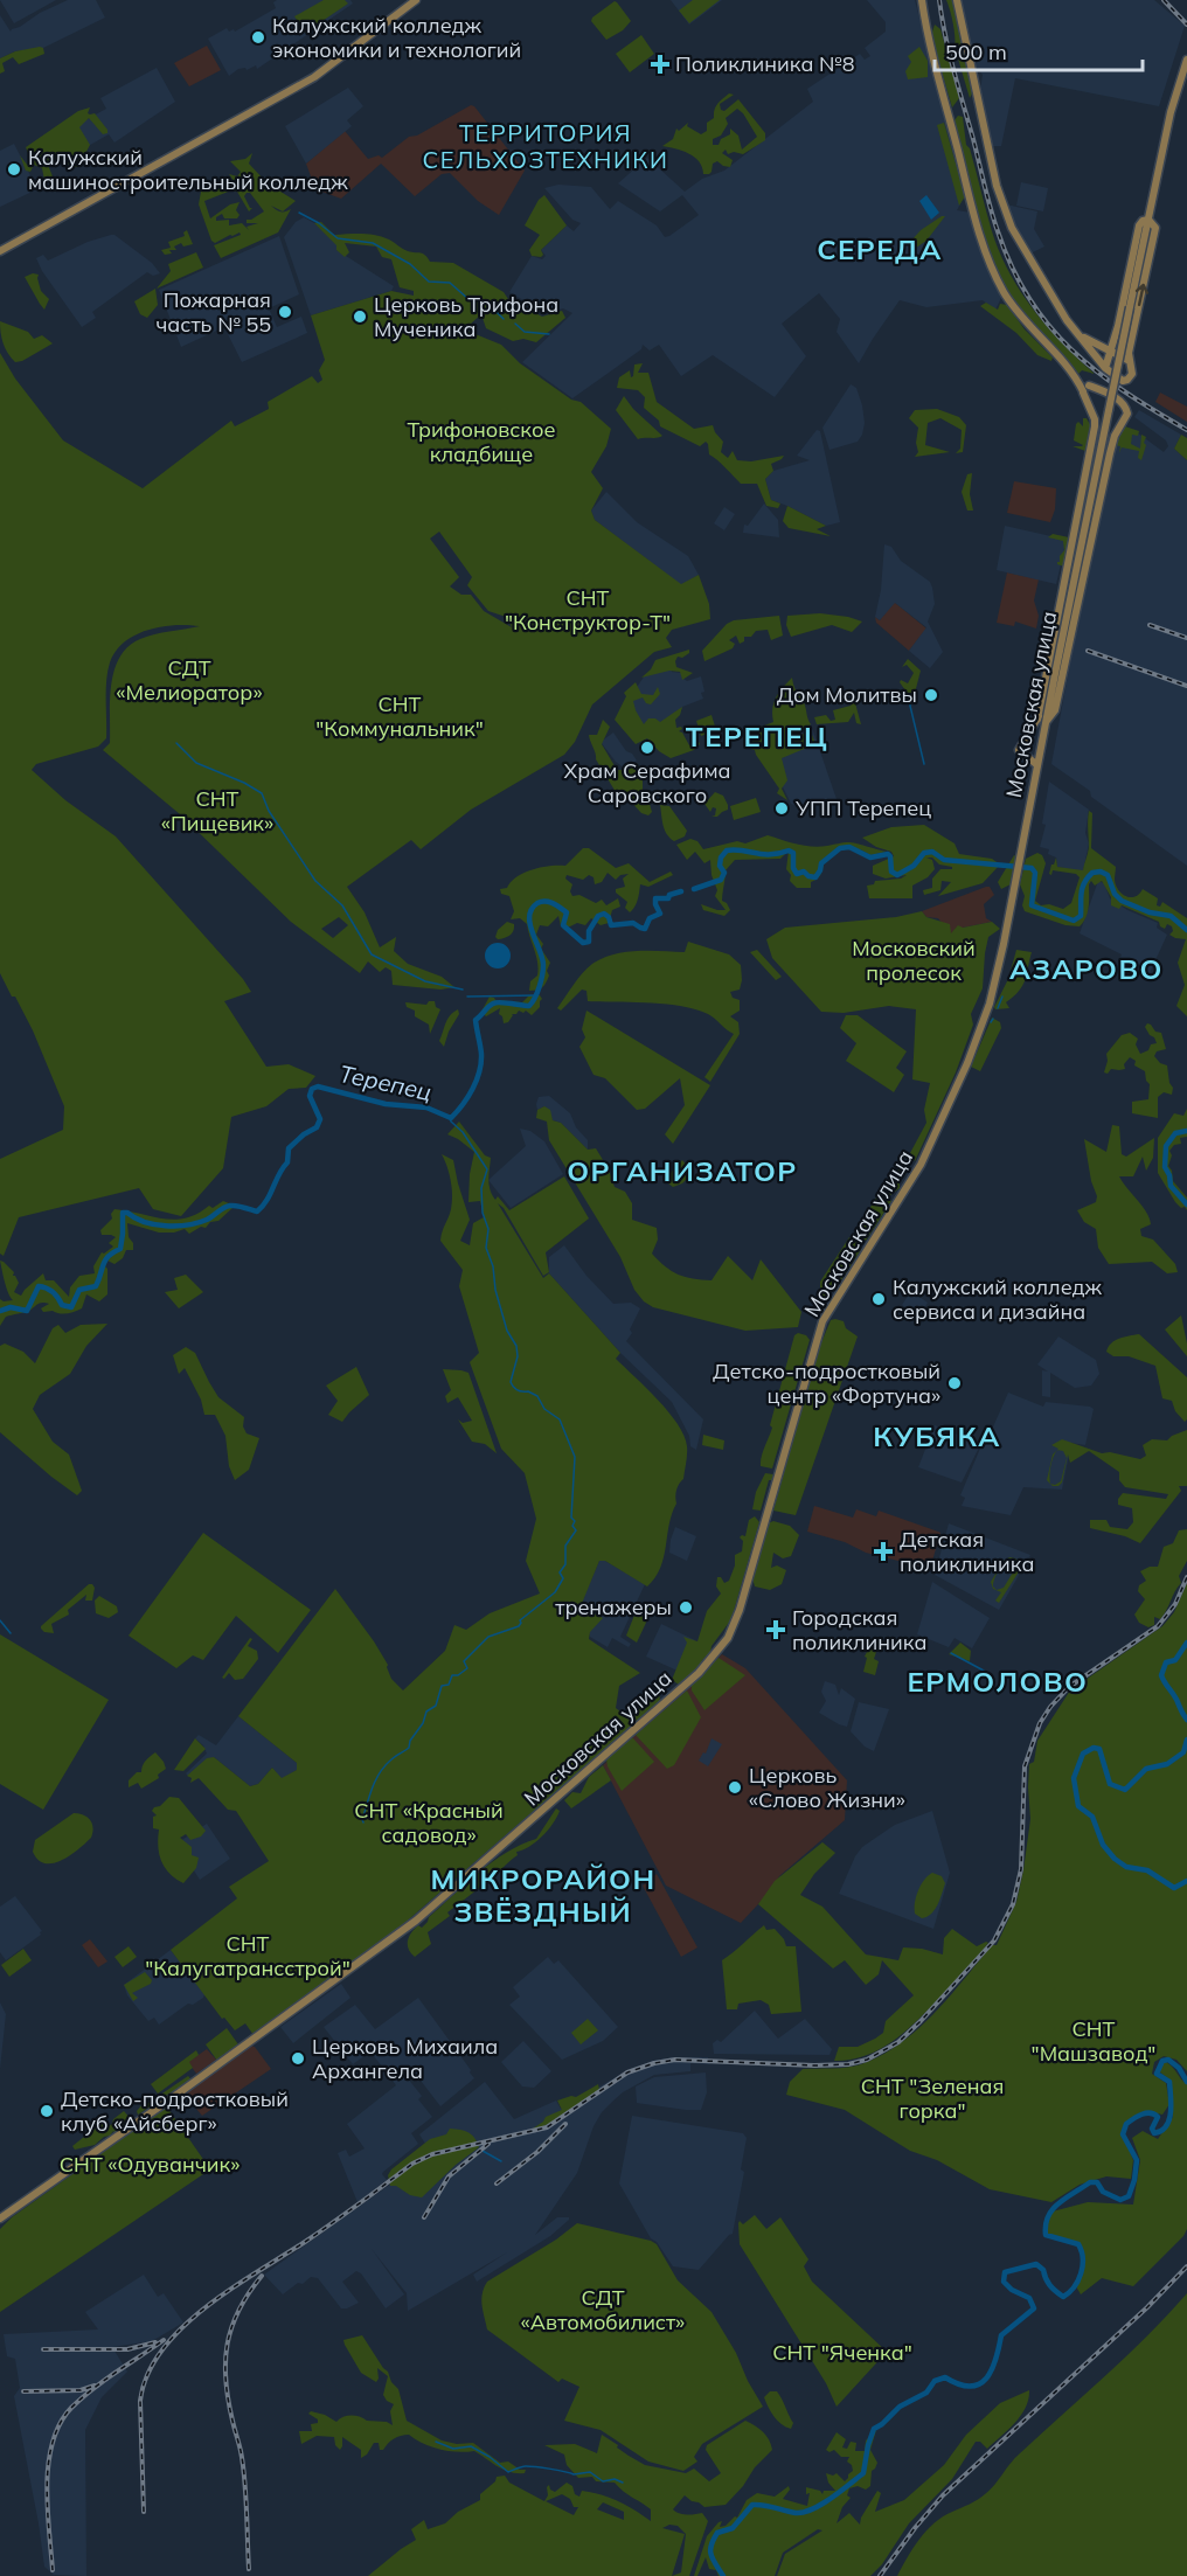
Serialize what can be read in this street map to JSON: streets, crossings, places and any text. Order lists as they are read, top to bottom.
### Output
{
  "streets": {
    "main road": ["Московская улица"]
  },
  "districts": [
    "ТЕРРИТОРИЯ СЕЛЬХОЗТЕХНИКИ",
    "СЕРЕДА",
    "ТЕРЕПЕЦ",
    "АЗАРОВО",
    "ОРГАНИЗАТОР",
    "КУБЯКА",
    "ЕРМОЛОВО",
    "МИКРОРАЙОН ЗВЁЗДНЫЙ"
  ],
  "water": ["Терепец"],
  "parks": [
    "Трифоновское кладбище",
    "СНТ \"Конструктор-Т\"",
    "СДТ «Мелиоратор»",
    "СНТ \"Коммунальник\"",
    "СНТ «Пищевик»",
    "Московский пролесок",
    "СНТ «Красный садовод»",
    "СНТ \"Калугатрансстрой\"",
    "СНТ \"Машзавод\"",
    "СНТ \"Зеленая горка\"",
    "СНТ «Одуванчик»",
    "СДТ «Автомобилист»",
    "СНТ \"Яченка\""
  ],
  "places": {
    "other": [
      "Калужский колледж экономики и технологий",
      "Калужский машиностроительный колледж",
      "Пожарная часть № 55",
      "Церковь Трифона Мученика",
      "Дом Молитвы",
      "Храм Серафима Саровского",
      "УПП Терепец",
      "Калужский колледж сервиса и дизайна",
      "Детско-подростковый центр «Фортуна»",
      "тренажеры",
      "Церковь «Слово Жизни»",
      "Церковь Михаила Архангела",
      "Детско-подростковый клуб «Айсберг»"
    ],
    "health": ["Поликлиника №8", "Детская поликлиника", "Городская поликлиника"]
  },
  "scale_bar": "500 m"
}
